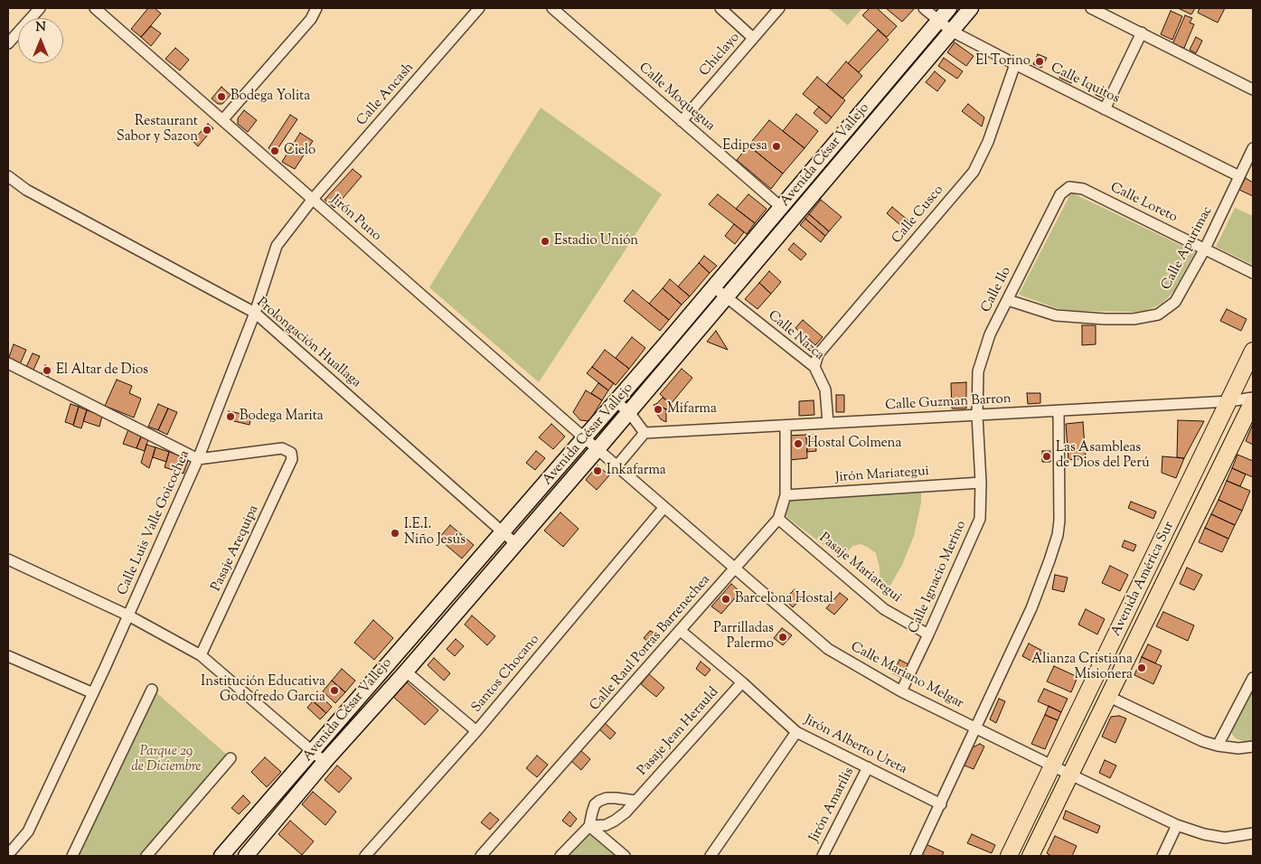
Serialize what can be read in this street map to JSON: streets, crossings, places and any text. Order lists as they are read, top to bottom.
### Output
{
  "streets": {
    "main road": ["Avenida César Vallejo", "Avenida América Sur"],
    "street": [
      "Chiclayo",
      "Calle Iquitos",
      "Calle Ancash",
      "Calle Moquegua",
      "Calle Loreto",
      "Calle Cusco",
      "Jirón Puno",
      "Calle Apurimac",
      "Calle Ilo",
      "Calle Nazca",
      "Prolongación Huallaga",
      "Calle Guzman Barron",
      "Jirón Mariategui",
      "Calle Luis Valle Goicochea",
      "Pasaje Arequipa",
      "Pasaje Mariategui",
      "Calle Ignacio Merino",
      "Calle Raul Porras Barrenechea",
      "Santos Chocano",
      "Calle Mariano Melgar",
      "Pasaje Jean Herauld",
      "Jirón Alberto Ureta",
      "Jirón Amarilis"
    ]
  },
  "crossings": [
    ["Chiclayo", "Calle Moquegua"],
    ["Calle Iquitos", "Avenida César Vallejo"],
    ["Calle Iquitos", "Calle Cusco"],
    ["Calle Iquitos", "Calle Apurimac"],
    ["Calle Ancash", "Jirón Puno"],
    ["Calle Ancash", "Calle Luis Valle Goicochea"],
    ["Calle Moquegua", "Avenida César Vallejo"],
    ["Avenida César Vallejo", "Jirón Puno"],
    ["Avenida César Vallejo", "Calle Nazca"],
    ["Avenida César Vallejo", "Prolongación Huallaga"],
    ["Avenida César Vallejo", "Calle Mariano Melgar"],
    ["Calle Loreto", "Calle Apurimac"],
    ["Calle Loreto", "Calle Ilo"],
    ["Calle Cusco", "Calle Nazca"],
    ["Jirón Puno", "Calle Luis Valle Goicochea"],
    ["Jirón Puno", "Calle Mariano Melgar"],
    ["Calle Apurimac", "Calle Ilo"],
    ["Calle Ilo", "Calle Guzman Barron"],
    ["Calle Ilo", "Calle Ignacio Merino"],
    ["Calle Nazca", "Calle Guzman Barron"],
    ["Prolongación Huallaga", "Calle Luis Valle Goicochea"],
    ["Calle Guzman Barron", "Calle Ignacio Merino"],
    ["Calle Guzman Barron", "Avenida América Sur"],
    ["Calle Guzman Barron", "Calle Raul Porras Barrenechea"],
    ["Jirón Mariategui", "Calle Ignacio Merino"],
    ["Jirón Mariategui", "Calle Raul Porras Barrenechea"],
    ["Calle Luis Valle Goicochea", "Pasaje Arequipa"],
    ["Pasaje Mariategui", "Calle Ignacio Merino"],
    ["Pasaje Mariategui", "Calle Raul Porras Barrenechea"],
    ["Calle Ignacio Merino", "Calle Mariano Melgar"],
    ["Avenida América Sur", "Calle Mariano Melgar"],
    ["Calle Raul Porras Barrenechea", "Calle Mariano Melgar"],
    ["Calle Raul Porras Barrenechea", "Jirón Alberto Ureta"],
    ["Santos Chocano", "Calle Mariano Melgar"],
    ["Pasaje Jean Herauld", "Jirón Alberto Ureta"],
    ["Jirón Alberto Ureta", "Jirón Amarilis"]
  ],
  "parks": ["Parque 29 de Diciembre"],
  "places": [
    "El Torino",
    "Bodega Yolita",
    "Restaurant Sabor y Sazon",
    "Edipesa",
    "Cielo",
    "Estadio Unión",
    "El Altar de Dios",
    "Mifarma",
    "Bodega Marita",
    "Hostal Colmena",
    "Las Asambleas de Dios del Perú",
    "Inkafarma",
    "I.E.I. Niño Jesús",
    "Barcelona Hostal",
    "Parrilladas Palermo",
    "Alianza Cristiana Misionera",
    "Institución Educativa Godofredo Garcia"
  ],
  "north": "top"
}
